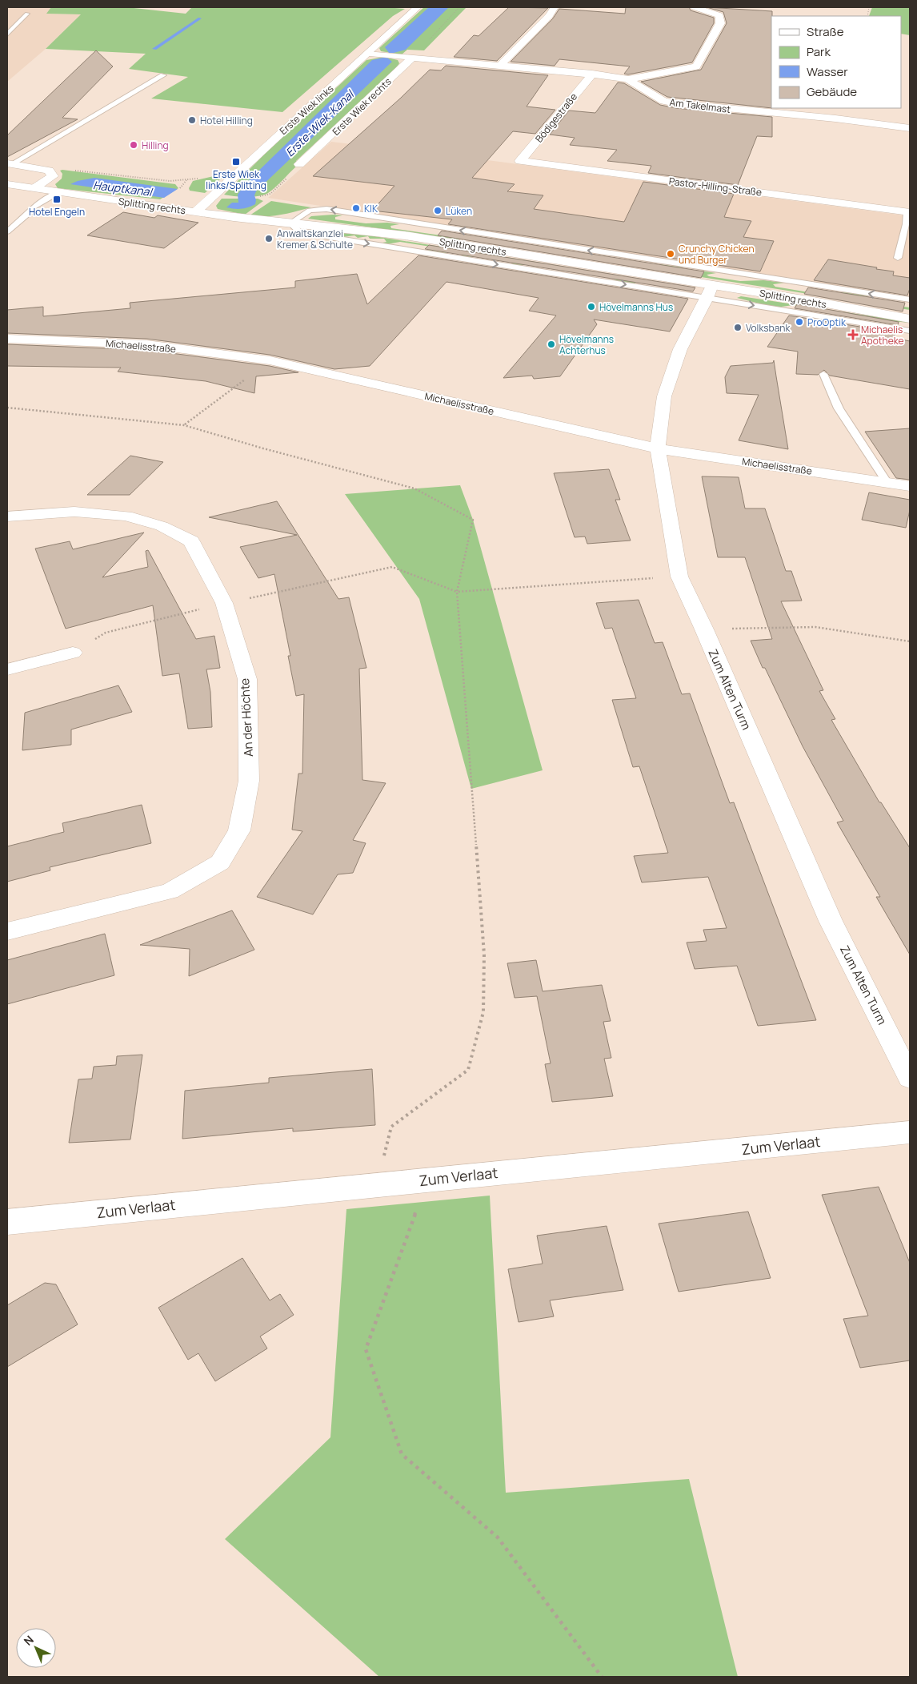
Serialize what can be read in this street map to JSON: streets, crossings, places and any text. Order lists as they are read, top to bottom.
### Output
{
  "streets": {
    "street": [
      "Am Takelmast",
      "Erste Wiek rechts",
      "Erste Wiek links",
      "Bödigestraße",
      "Pastor-Hilling-Straße",
      "Splitting rechts",
      "Michaelisstraße",
      "Zum Alten Turm",
      "An der Höchte",
      "Zum Verlaat"
    ]
  },
  "crossings": [
    ["Am Takelmast", "Erste Wiek rechts"],
    ["Am Takelmast", "Erste Wiek links"],
    ["Am Takelmast", "Bödigestraße"],
    ["Erste Wiek links", "Splitting rechts"],
    ["Bödigestraße", "Pastor-Hilling-Straße"],
    ["Splitting rechts", "Zum Alten Turm"],
    ["Michaelisstraße", "Zum Alten Turm"]
  ],
  "water": ["Erste-Wiek-Kanal", "Hauptkanal"],
  "places": {
    "other": [
      "Hotel Hilling",
      "Hilling",
      "KIK",
      "Lüken",
      "Anwaltskanzlei Kremer & Schulte",
      "Crunchy Chicken und Burger",
      "Hövelmanns Hus",
      "ProOptik",
      "Volksbank",
      "Hövelmanns Achterhus"
    ],
    "transit": ["Erste Wiek links/Splitting", "Hotel Engeln"],
    "health": ["Michaelis Apotheke"]
  },
  "legend": [
    "Straße",
    "Park",
    "Wasser",
    "Gebäude"
  ],
  "north": "top left"
}
